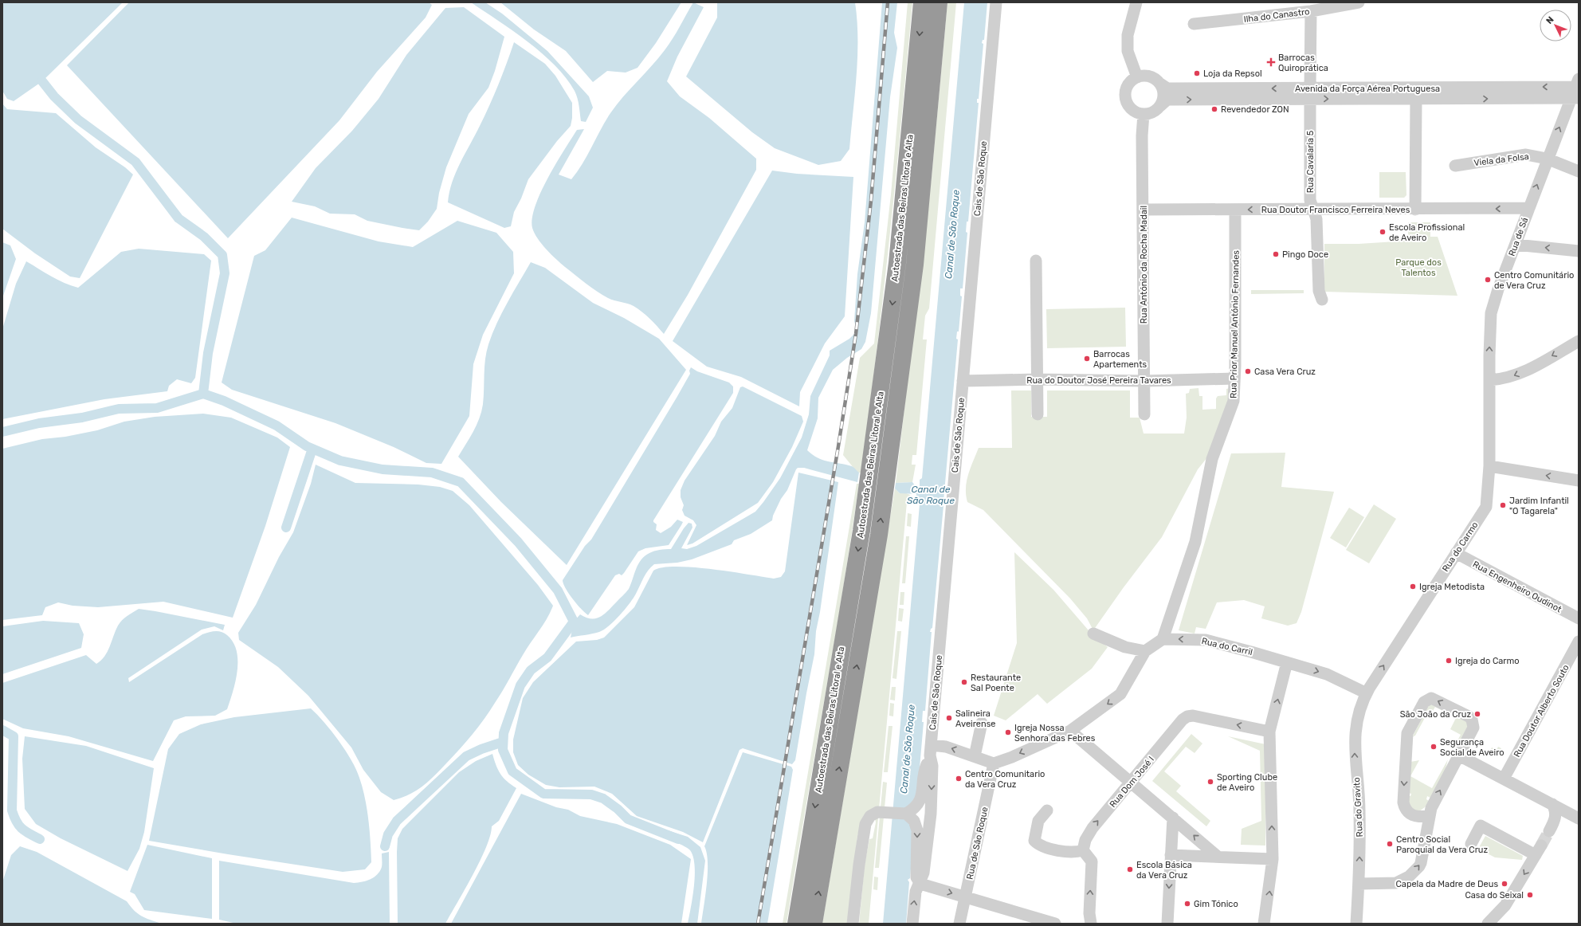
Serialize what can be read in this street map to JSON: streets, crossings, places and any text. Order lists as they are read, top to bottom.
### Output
{
  "streets": {
    "highway": ["Autoestrada das Beiras Litoral e Alta"],
    "street": [
      "Ilha do Canastro",
      "Avenida da Força Aérea Portuguesa",
      "Viela da Folsa",
      "Rua Cavalaria 5",
      "Cais de São Roque",
      "Rua Doutor Francisco Ferreira Neves",
      "Rua de Sá",
      "Rua António da Rocha Madail",
      "Rua Prior Manuel António Fernandes",
      "Rua do Doutor José Pereira Tavares",
      "Rua do Carmo",
      "Rua Engenheiro Oudinot",
      "Rua do Carril",
      "Rua Doutor Alberto Souto",
      "Rua Dom José I",
      "Rua do Gravito",
      "Rua de São Roque"
    ]
  },
  "crossings": [
    ["Ilha do Canastro", "Rua Cavalaria 5"],
    ["Avenida da Força Aérea Portuguesa", "Rua Cavalaria 5"],
    ["Avenida da Força Aérea Portuguesa", "Rua de Sá"],
    ["Avenida da Força Aérea Portuguesa", "Rua António da Rocha Madail"],
    ["Viela da Folsa", "Rua de Sá"],
    ["Rua Cavalaria 5", "Rua Doutor Francisco Ferreira Neves"],
    ["Cais de São Roque", "Rua do Doutor José Pereira Tavares"],
    ["Rua Doutor Francisco Ferreira Neves", "Rua de Sá"],
    ["Rua Doutor Francisco Ferreira Neves", "Rua António da Rocha Madail"],
    ["Rua Doutor Francisco Ferreira Neves", "Rua Prior Manuel António Fernandes"],
    ["Rua de Sá", "Rua do Carmo"],
    ["Rua António da Rocha Madail", "Rua do Doutor José Pereira Tavares"],
    ["Rua Prior Manuel António Fernandes", "Rua do Doutor José Pereira Tavares"],
    ["Rua Prior Manuel António Fernandes", "Rua do Carril"],
    ["Rua do Carmo", "Rua Engenheiro Oudinot"],
    ["Rua do Carmo", "Rua do Carril"],
    ["Rua do Carmo", "Rua do Gravito"],
    ["Rua do Carril", "Rua do Gravito"]
  ],
  "one_way": ["Rua Doutor Francisco Ferreira Neves", "Rua de Sá", "Rua do Carmo"],
  "water": ["Canal de São Roque"],
  "parks": ["Parque dos Talentos"],
  "places": {
    "health": ["Barrocas Quiroprática"],
    "other": [
      "Loja da Repsol",
      "Revendedor ZON",
      "Escola Profissional de Aveiro",
      "Pingo Doce",
      "Centro Comunitário de Vera Cruz",
      "Barrocas Apartements",
      "Casa Vera Cruz",
      "Jardim Infantil \"O Tagarela\"",
      "Igreja Metodista",
      "Igreja do Carmo",
      "Restaurante Sal Poente",
      "São João da Cruz",
      "Salineira Aveirense",
      "Igreja Nossa Senhora das Febres",
      "Segurança Social de Aveiro",
      "Centro Comunitario da Vera Cruz",
      "Sporting Clube de Aveiro",
      "Centro Social Paroquial da Vera Cruz",
      "Escola Básica da Vera Cruz",
      "Capela da Madre de Deus",
      "Casa do Seixal",
      "Gim Tónico"
    ]
  },
  "north": "top left"
}
